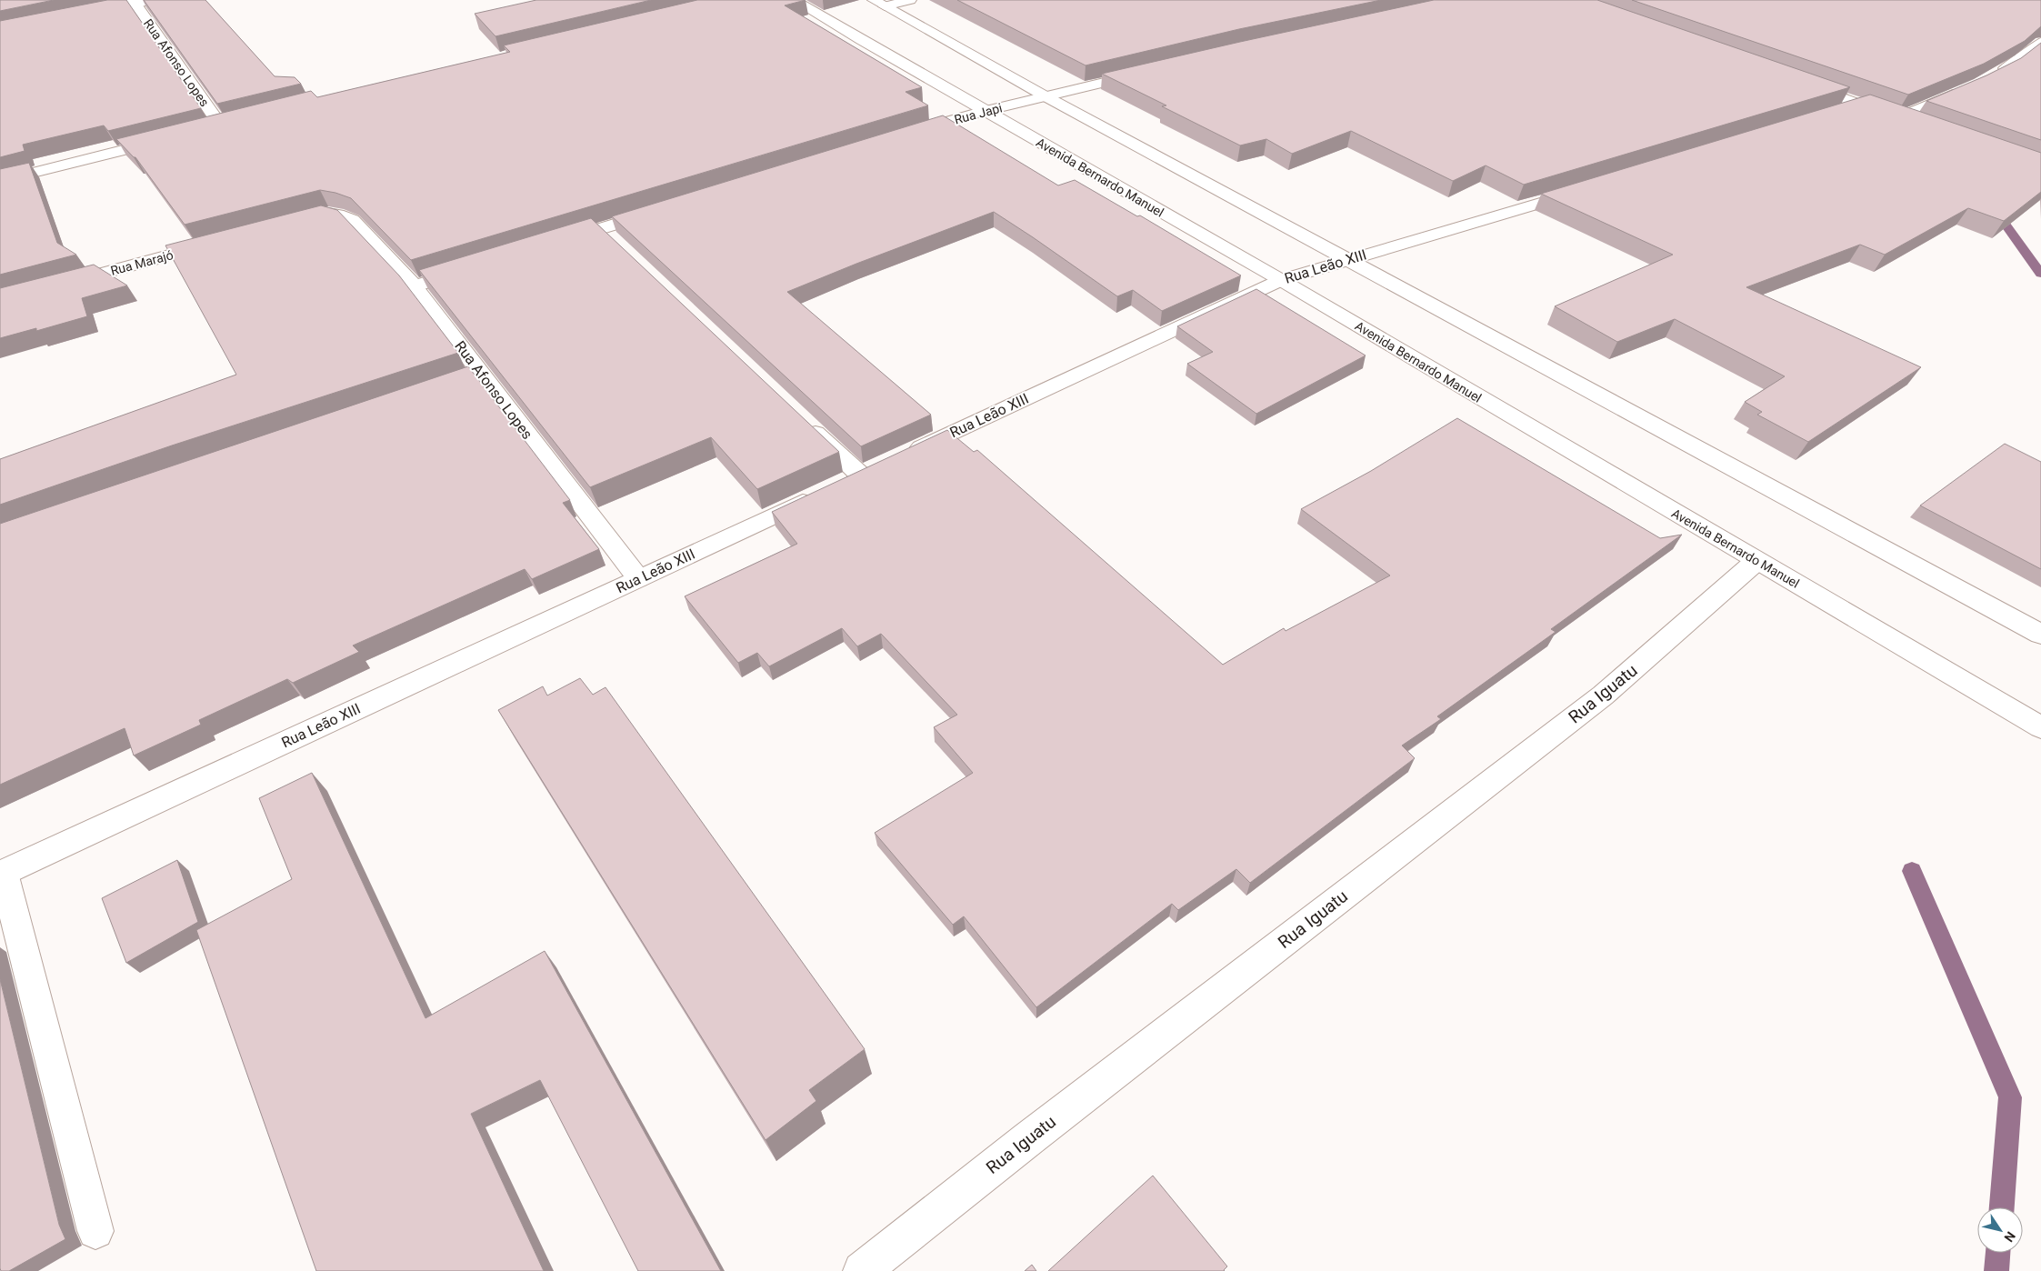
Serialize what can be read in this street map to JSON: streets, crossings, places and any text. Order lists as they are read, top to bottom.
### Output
{
  "streets": {
    "street": [
      "Rua Afonso Lopes",
      "Rua Japi",
      "Avenida Bernardo Manuel",
      "Rua Marajó",
      "Rua Leão XIII",
      "Rua Iguatu"
    ]
  },
  "crossings": [
    ["Rua Afonso Lopes", "Rua Leão XIII"],
    ["Rua Japi", "Avenida Bernardo Manuel"],
    ["Avenida Bernardo Manuel", "Rua Leão XIII"],
    ["Avenida Bernardo Manuel", "Rua Iguatu"]
  ],
  "north": "bottom right"
}
